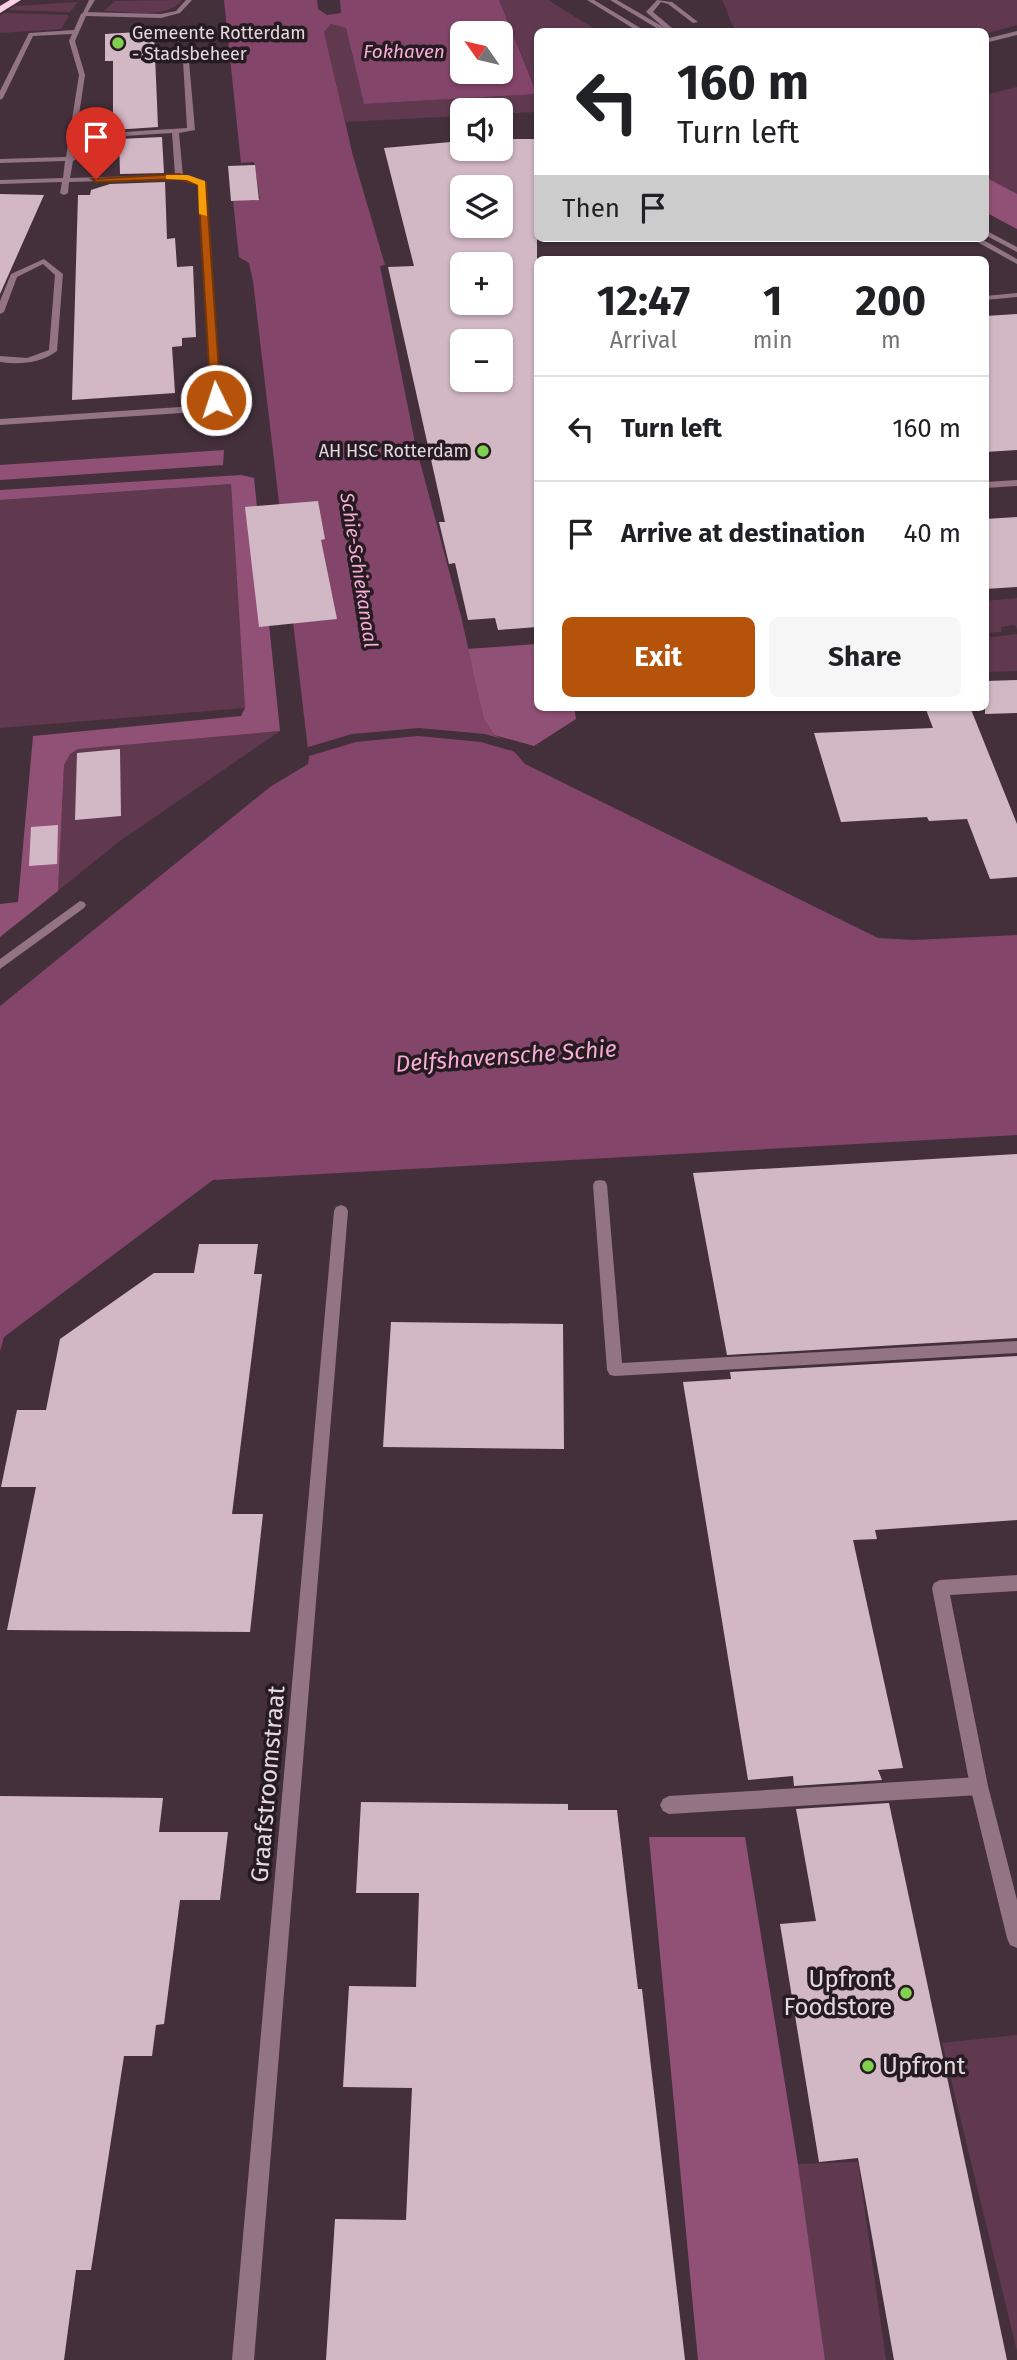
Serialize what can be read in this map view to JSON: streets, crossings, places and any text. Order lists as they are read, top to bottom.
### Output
{
  "streets": {
    "street": ["Graafstroomstraat"]
  },
  "water": ["Fokhaven", "Schie-Schiekanaal", "Delfshavensche Schie"],
  "places": [
    "Gemeente Rotterdam - Stadsbeheer",
    "AH HSC Rotterdam",
    "Upfront Foodstore",
    "Upfront"
  ],
  "north": "top left",
  "page": {
    "map_buttons": ["+", "−"],
    "turn": ["160 m", "Turn left"],
    "then": "Then",
    "eta": [
      "12:47",
      "Arrival",
      "1",
      "min",
      "200",
      "m"
    ],
    "list": [
      {
        "name": "Turn left",
        "value": "160 m"
      },
      {
        "name": "Arrive at destination",
        "value": "40 m"
      }
    ],
    "buttons": ["Exit", "Share"]
  }
}
